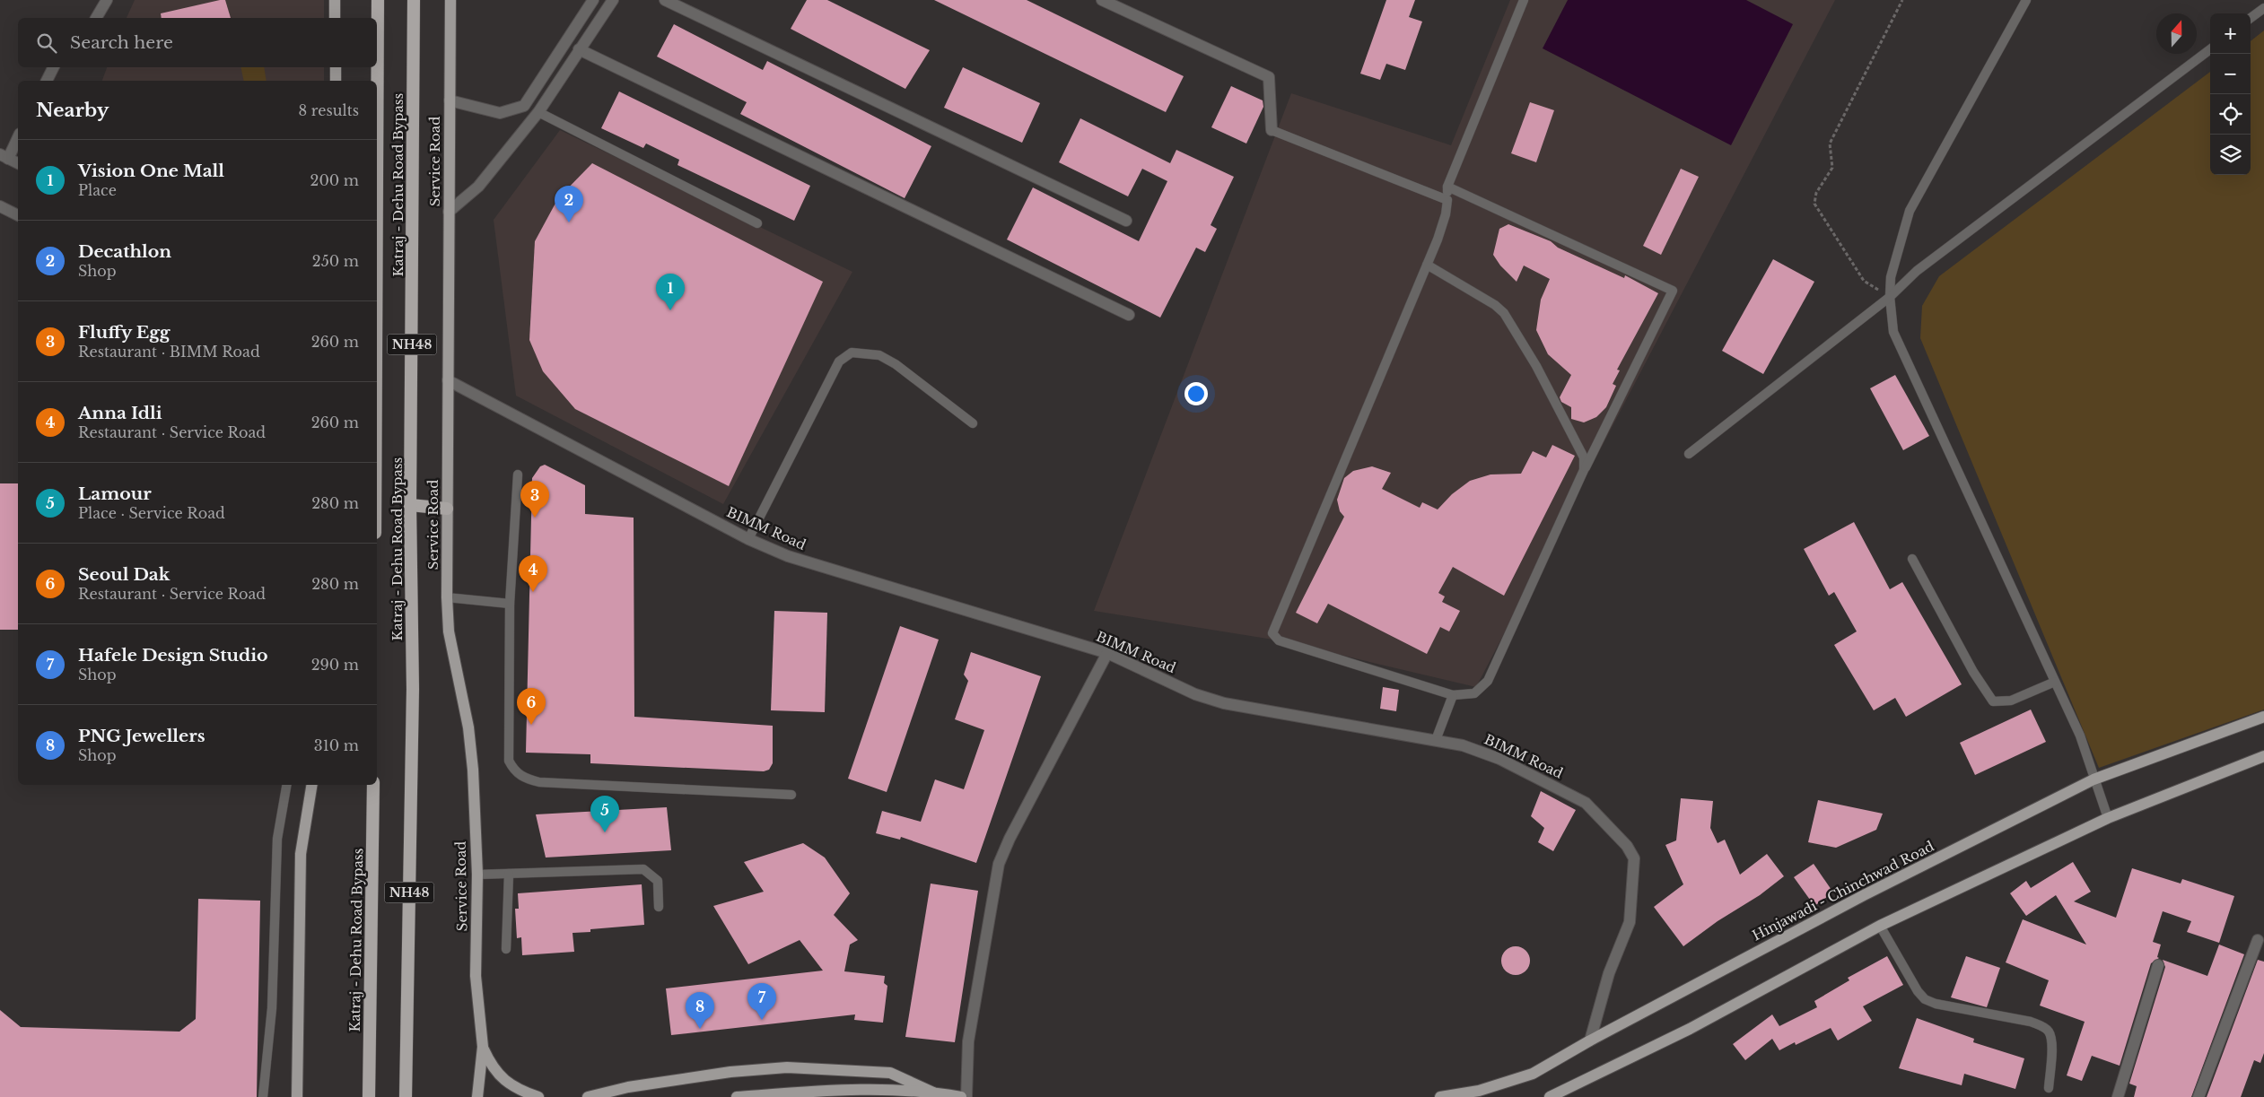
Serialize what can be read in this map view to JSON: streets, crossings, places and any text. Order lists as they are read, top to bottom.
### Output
{
  "streets": {
    "highway": ["Katraj - Dehu Road Bypass", "NH48"],
    "main road": ["Service Road", "Hinjawadi - Chinchwad Road"],
    "street": ["BIMM Road"]
  },
  "crossings": [
    ["Service Road", "BIMM Road"],
    ["BIMM Road", "Hinjawadi - Chinchwad Road"]
  ],
  "north": "top",
  "page": {
    "map_buttons": ["+", "−"],
    "search": "Search here",
    "heading": ["Nearby", "8 results"],
    "list": [
      {
        "mark": "1",
        "name": "Vision One Mall",
        "note": "Place",
        "value": "200 m"
      },
      {
        "mark": "2",
        "name": "Decathlon",
        "note": "Shop",
        "value": "250 m"
      },
      {
        "mark": "3",
        "name": "Fluffy Egg",
        "note": "Restaurant · BIMM Road",
        "value": "260 m"
      },
      {
        "mark": "4",
        "name": "Anna Idli",
        "note": "Restaurant · Service Road",
        "value": "260 m"
      },
      {
        "mark": "5",
        "name": "Lamour",
        "note": "Place · Service Road",
        "value": "280 m"
      },
      {
        "mark": "6",
        "name": "Seoul Dak",
        "note": "Restaurant · Service Road",
        "value": "280 m"
      },
      {
        "mark": "7",
        "name": "Hafele Design Studio",
        "note": "Shop",
        "value": "290 m"
      },
      {
        "mark": "8",
        "name": "PNG Jewellers",
        "note": "Shop",
        "value": "310 m"
      }
    ],
    "pins": [
      "2",
      "1",
      "3",
      "4",
      "6",
      "5",
      "7",
      "8"
    ]
  }
}
